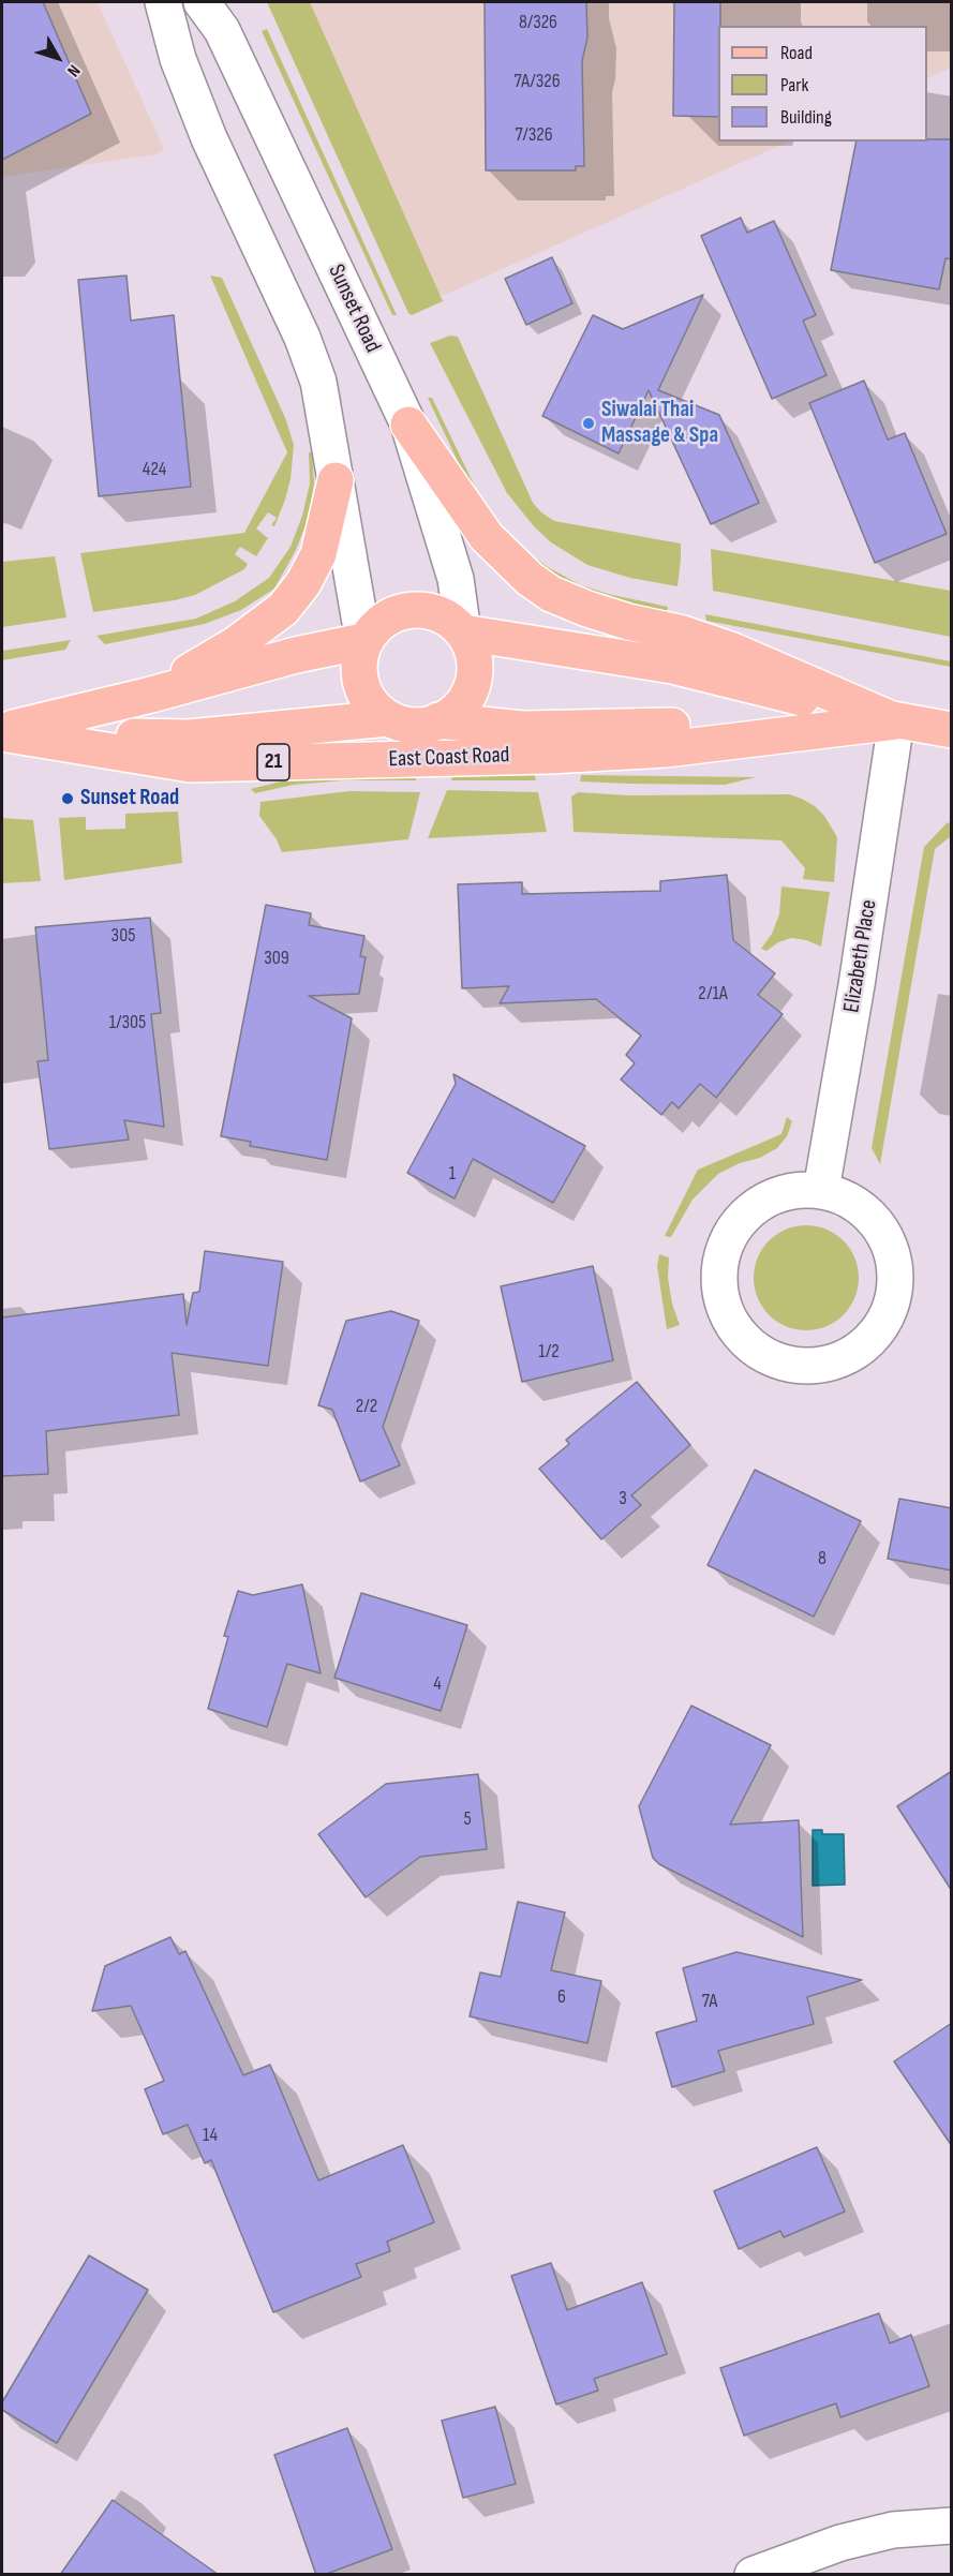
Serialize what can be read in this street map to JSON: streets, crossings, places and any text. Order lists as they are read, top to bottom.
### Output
{
  "streets": {
    "main road": [
      "Sunset Road",
      "East Coast Road",
      "21",
      "Elizabeth Place"
    ]
  },
  "crossings": [
    ["Sunset Road", "East Coast Road"],
    ["Sunset Road", "21"],
    ["East Coast Road", "21"],
    ["East Coast Road", "Elizabeth Place"]
  ],
  "places": ["Siwalai Thai Massage & Spa", "Sunset Road"],
  "house_numbers": [
    "8/326",
    "7A/326",
    "7/326",
    "424",
    "305",
    "309",
    "2/1A",
    "1/305",
    "1",
    "1/2",
    "2/2",
    "3",
    "8",
    "4",
    "5",
    "6",
    "7A",
    "14"
  ],
  "legend": ["Road", "Park", "Building"],
  "north": "bottom right"
}
